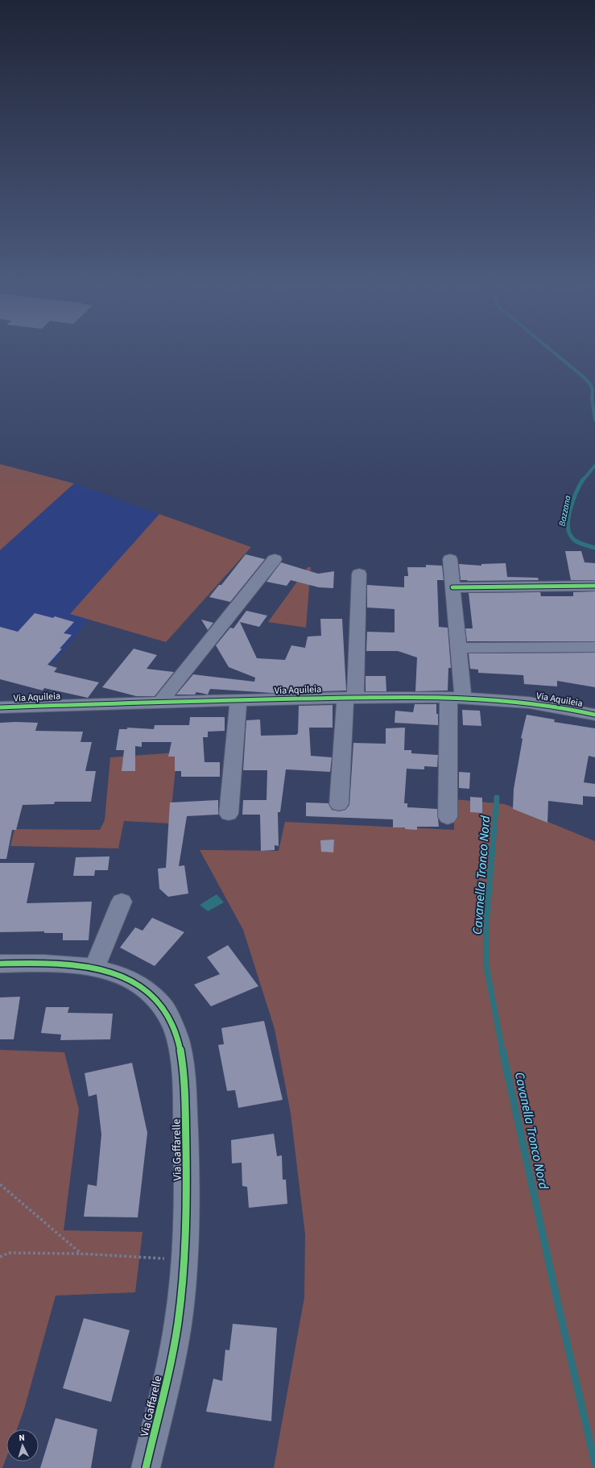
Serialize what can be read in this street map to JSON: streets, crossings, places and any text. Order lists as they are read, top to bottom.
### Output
{
  "streets": {
    "street": ["Via Aquileia", "Via Gaffarelle"]
  },
  "water": ["Bazzana", "Cavanella Tronco Nord"],
  "north": "top"
}
